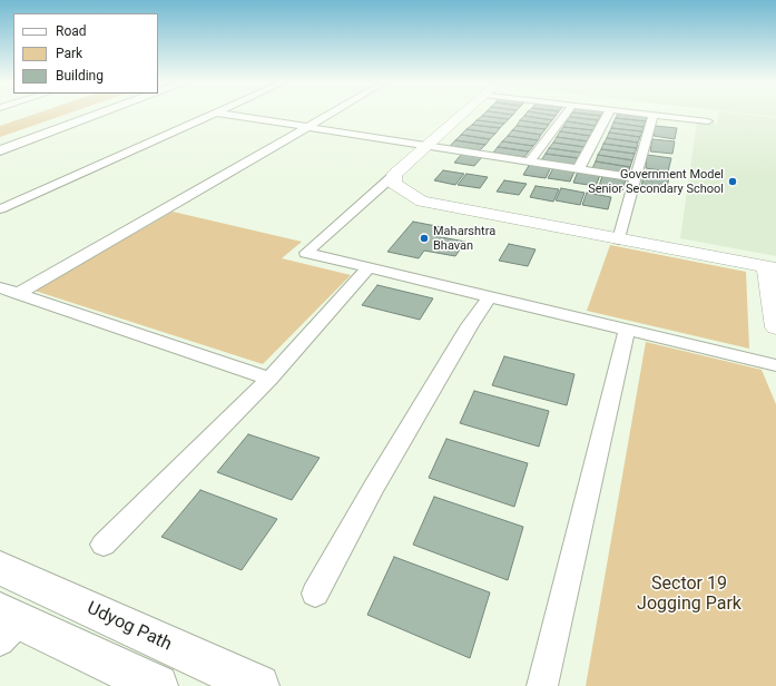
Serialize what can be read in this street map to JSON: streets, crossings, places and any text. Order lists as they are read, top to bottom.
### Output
{
  "streets": {
    "main road": ["Udyog Path"]
  },
  "parks": ["Sector 19 Jogging Park"],
  "places": ["Government Model Senior Secondary School", "Maharshtra Bhavan"],
  "legend": ["Road", "Park", "Building"]
}
